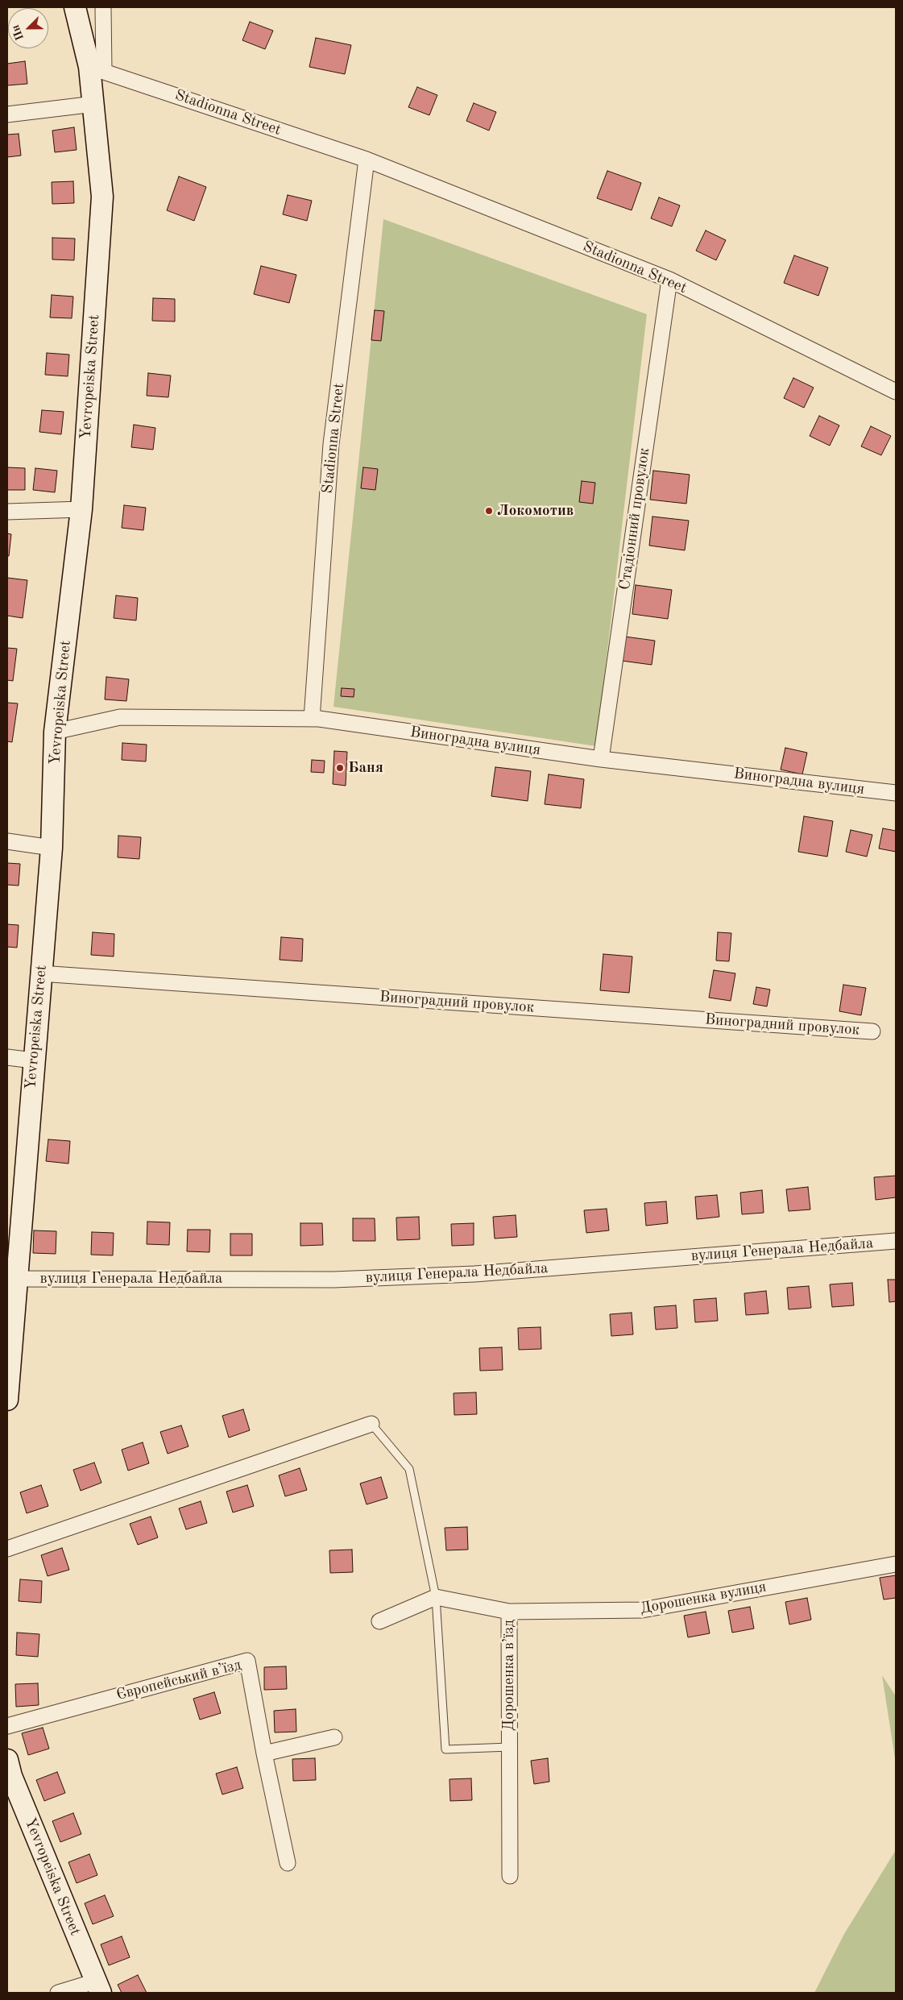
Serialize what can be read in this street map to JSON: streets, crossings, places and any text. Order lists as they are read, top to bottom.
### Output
{
  "streets": {
    "street": [
      "Stadionna Street",
      "Yevropeiska Street",
      "Стадіонний провулок",
      "Виноградна вулиця",
      "Виноградний провулок",
      "вулиця Генерала Недбайла",
      "Дорошенка вулиця",
      "Дорошенка в’їзд",
      "Європейський в’їзд"
    ]
  },
  "crossings": [
    ["Stadionna Street", "Yevropeiska Street"],
    ["Stadionna Street", "Стадіонний провулок"],
    ["Stadionna Street", "Виноградна вулиця"],
    ["Yevropeiska Street", "Виноградна вулиця"],
    ["Yevropeiska Street", "Виноградний провулок"],
    ["Yevropeiska Street", "вулиця Генерала Недбайла"],
    ["Стадіонний провулок", "Виноградна вулиця"],
    ["Дорошенка вулиця", "Дорошенка в’їзд"]
  ],
  "places": ["Локомотив", "Баня"],
  "north": "bottom left"
}
